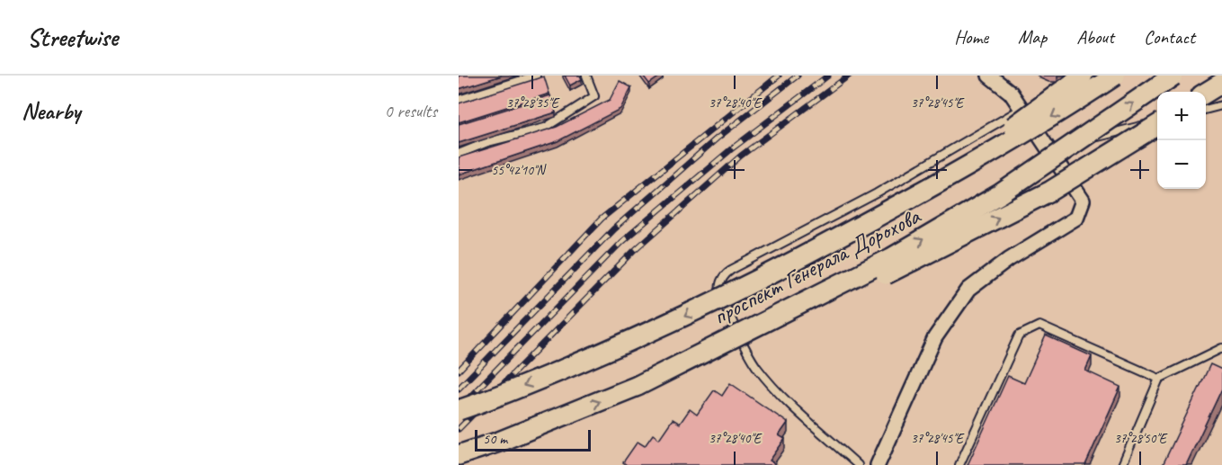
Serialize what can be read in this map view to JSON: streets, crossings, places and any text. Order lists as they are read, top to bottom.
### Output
{
  "streets": {
    "main road": ["проспект Генерала Дорохова"]
  },
  "scale_bar": "50 m",
  "page": {
    "header": "Streetwise",
    "nav": [
      "Home",
      "Map",
      "About",
      "Contact"
    ],
    "heading": ["Nearby", "0 results"],
    "map_buttons": ["+", "−"],
    "scale": "50 m"
  },
  "coordinates": [
    "37°28'35\"E",
    "37°28'40\"E",
    "37°28'45\"E",
    "55°42'10\"N",
    "37°28'50\"E"
  ]
}
